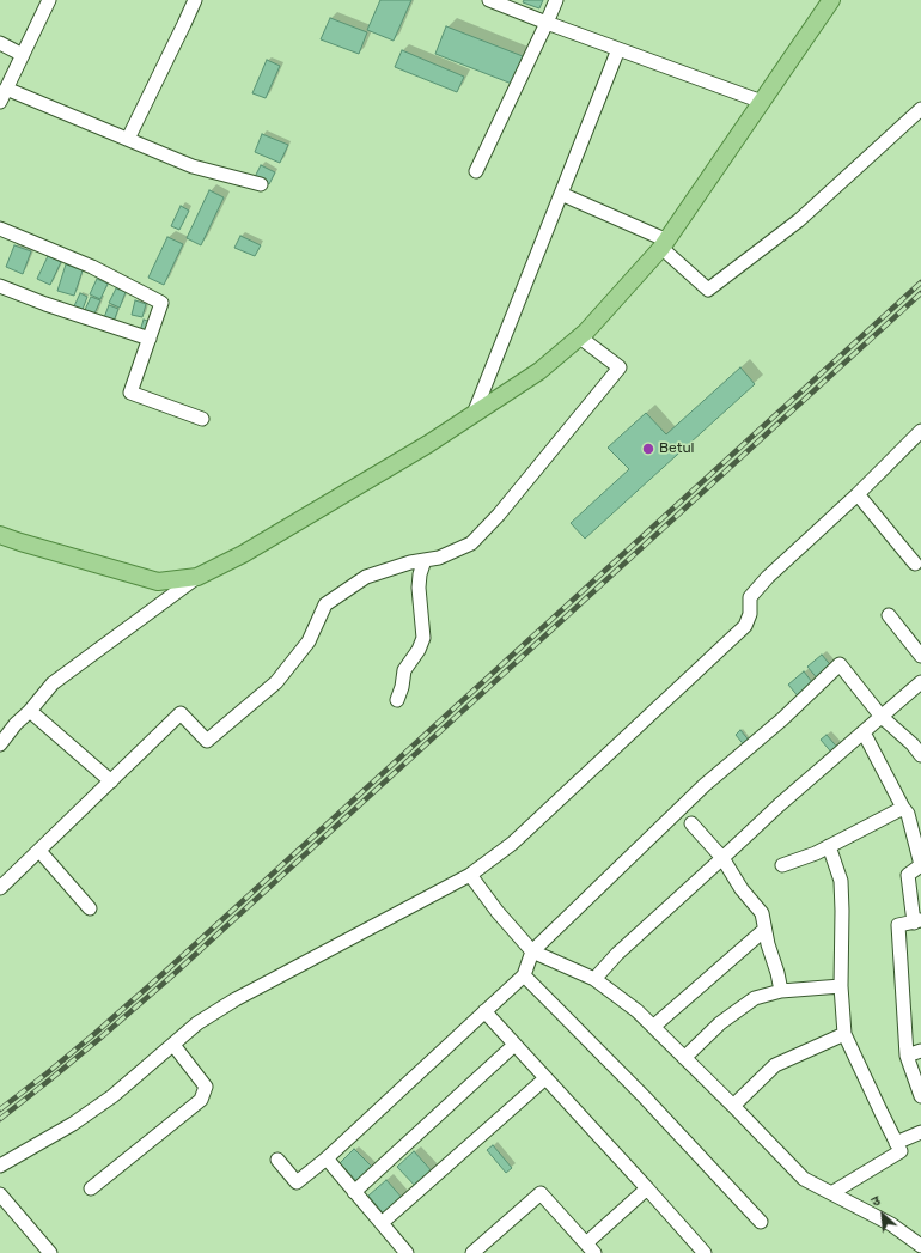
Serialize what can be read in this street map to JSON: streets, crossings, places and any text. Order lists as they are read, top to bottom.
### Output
{
  "places": ["Betul"],
  "north": "top left"
}
